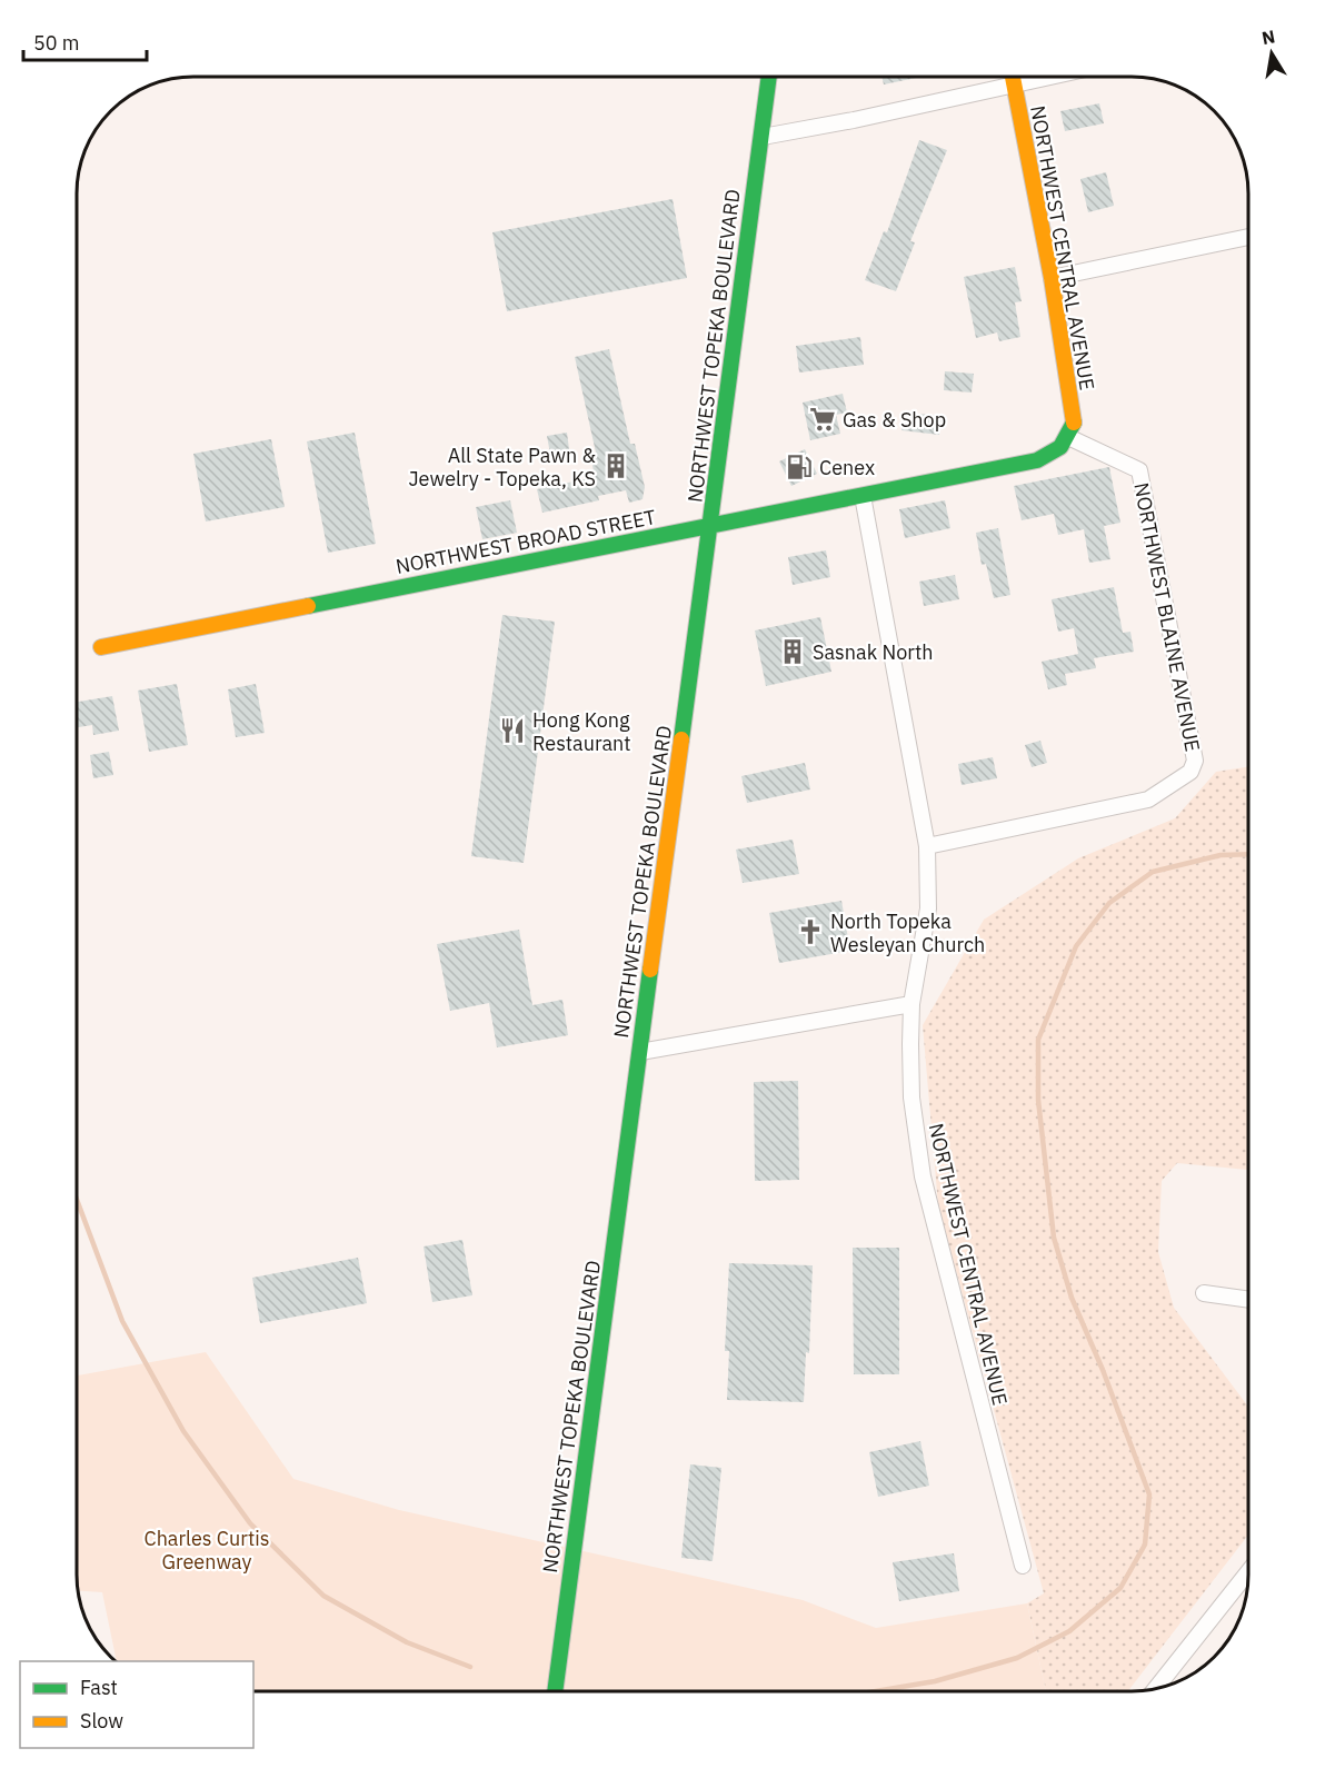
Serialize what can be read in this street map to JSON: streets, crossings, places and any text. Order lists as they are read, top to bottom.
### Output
{
  "streets": {
    "main road": ["NORTHWEST CENTRAL AVENUE", "NORTHWEST TOPEKA BOULEVARD", "NORTHWEST BROAD STREET"],
    "street": ["NORTHWEST BLAINE AVENUE"]
  },
  "crossings": [
    ["NORTHWEST CENTRAL AVENUE", "NORTHWEST BROAD STREET"],
    ["NORTHWEST CENTRAL AVENUE", "NORTHWEST BLAINE AVENUE"],
    ["NORTHWEST TOPEKA BOULEVARD", "NORTHWEST BROAD STREET"],
    ["NORTHWEST BROAD STREET", "NORTHWEST BLAINE AVENUE"]
  ],
  "parks": ["Charles Curtis Greenway"],
  "places": {
    "supermarket": ["Gas & Shop"],
    "building": ["All State Pawn & Jewelry - Topeka, KS", "Sasnak North"],
    "fuel station": ["Cenex"],
    "restaurant": ["Hong Kong Restaurant"],
    "church": ["North Topeka Wesleyan Church"]
  },
  "legend": ["Fast", "Slow"],
  "scale_bar": "50 m",
  "north": "top"
}
